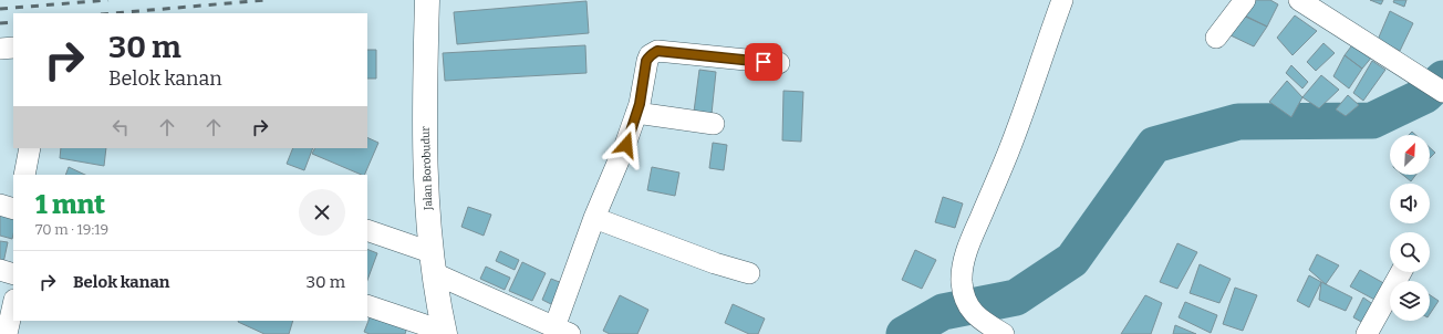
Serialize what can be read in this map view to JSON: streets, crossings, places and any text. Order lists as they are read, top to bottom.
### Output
{
  "streets": {
    "street": ["Jalan Borobudur"]
  },
  "north": "top right",
  "page": {
    "turn": ["30 m", "Belok kanan"],
    "heading": ["1 mnt", "70 m · 19:19"],
    "list": [
      {
        "name": "Belok kanan",
        "value": "30 m"
      }
    ]
  }
}
